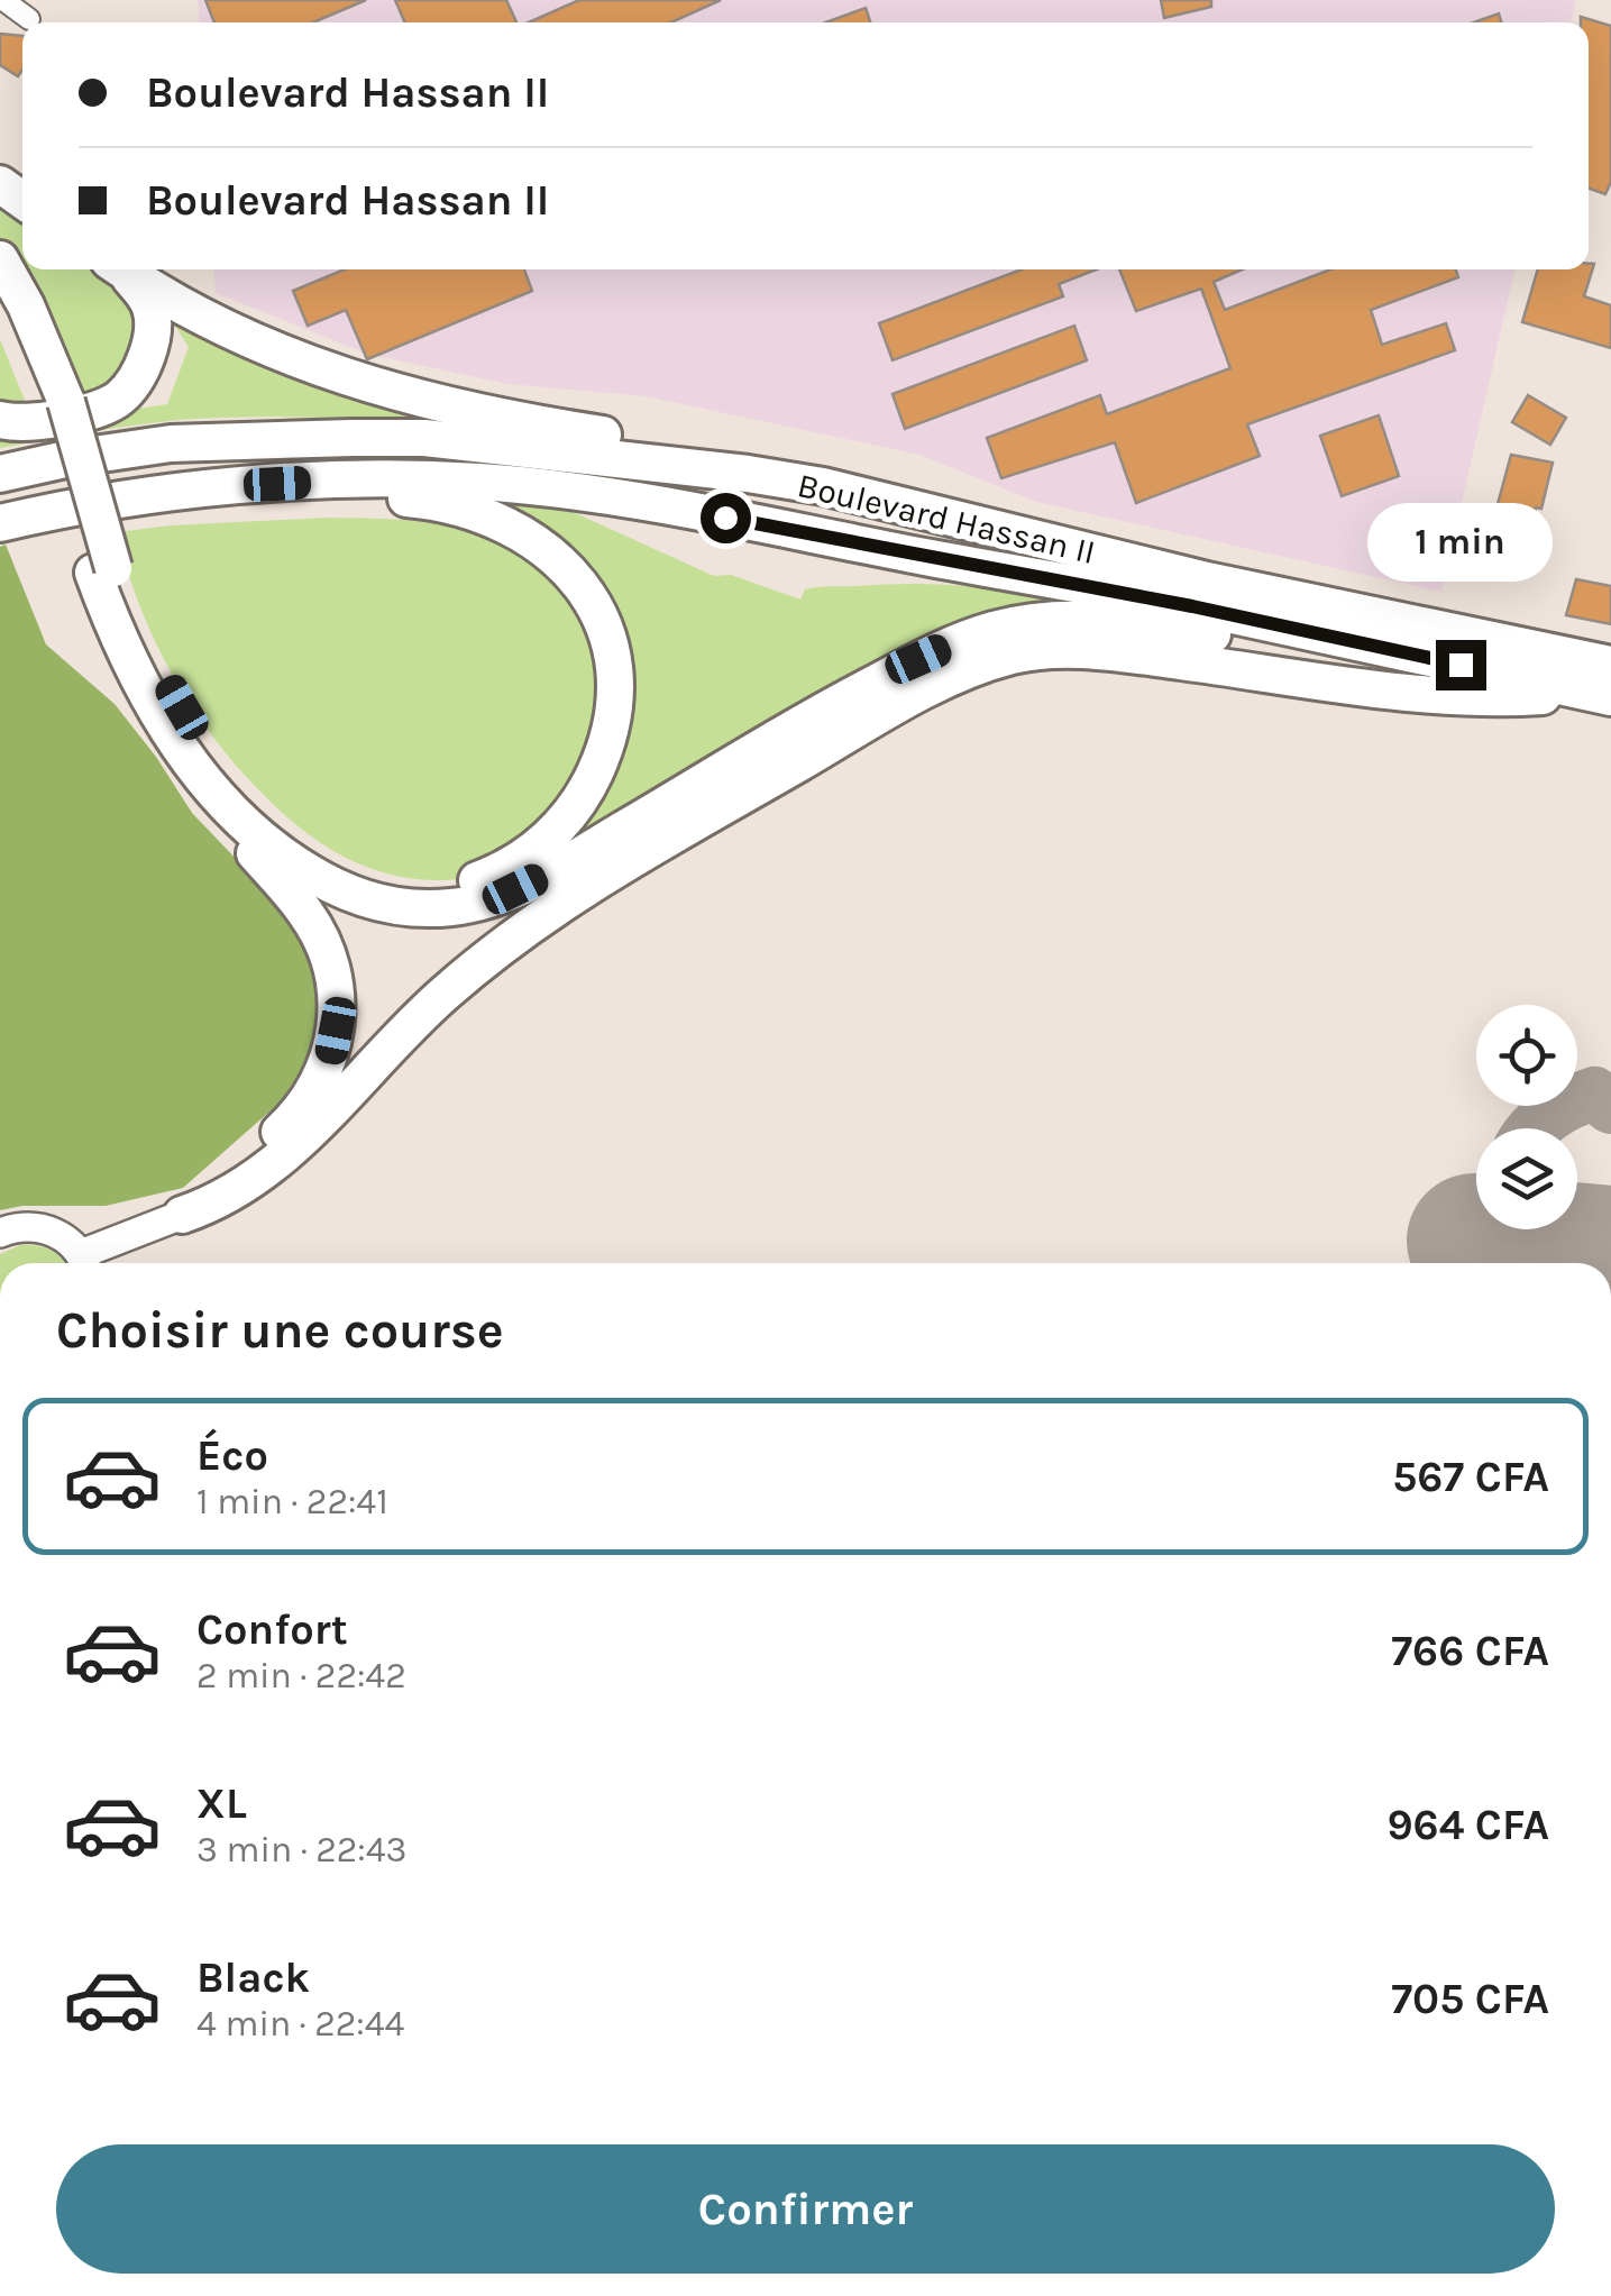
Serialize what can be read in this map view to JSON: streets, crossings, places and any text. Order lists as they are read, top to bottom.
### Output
{
  "streets": {
    "highway": ["Boulevard Hassan II"]
  },
  "page": {
    "banner": ["Boulevard Hassan II", "Boulevard Hassan II"],
    "bubble": "1 min",
    "heading": "Choisir une course",
    "list": [
      {
        "name": "Éco",
        "note": "1 min · 22:41",
        "value": "567 CFA"
      },
      {
        "name": "Confort",
        "note": "2 min · 22:42",
        "value": "766 CFA"
      },
      {
        "name": "XL",
        "note": "3 min · 22:43",
        "value": "964 CFA"
      },
      {
        "name": "Black",
        "note": "4 min · 22:44",
        "value": "705 CFA"
      }
    ],
    "buttons": "Confirmer"
  }
}
